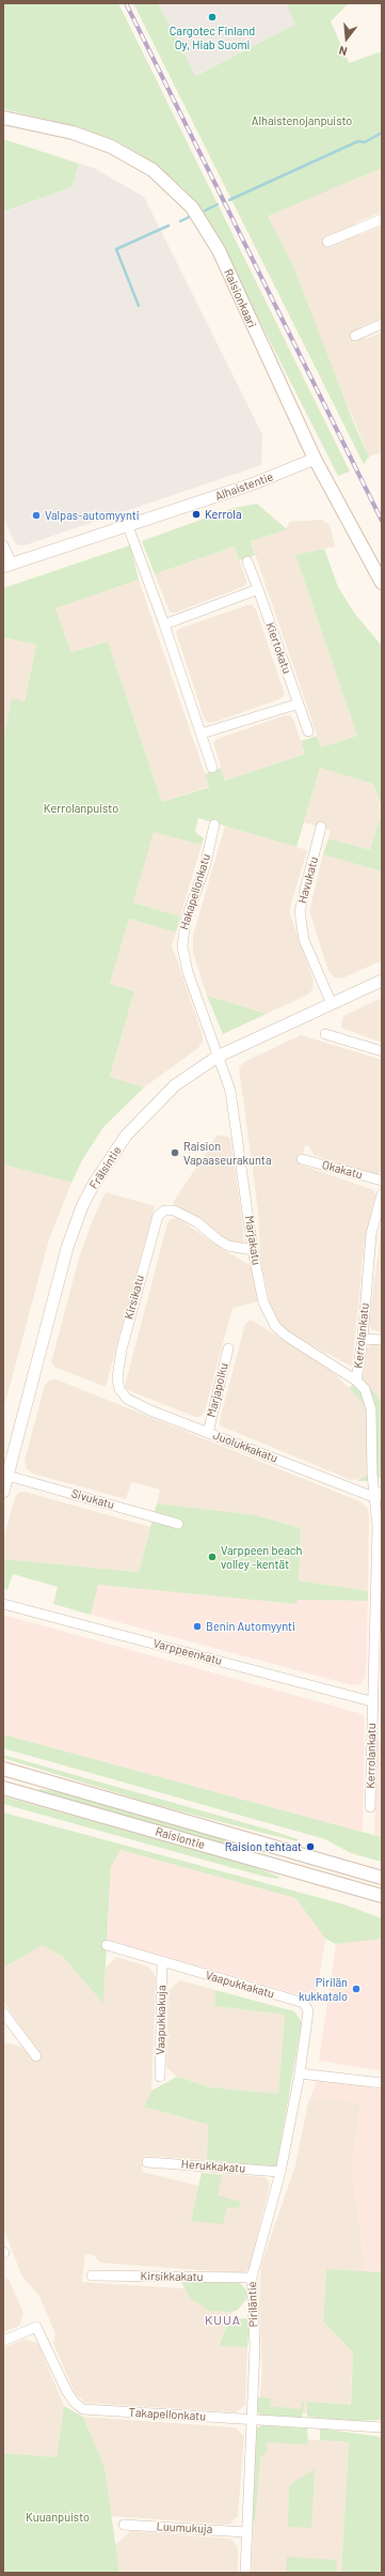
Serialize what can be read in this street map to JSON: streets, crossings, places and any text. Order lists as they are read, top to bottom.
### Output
{
  "streets": {
    "main road": ["Raisionkaari", "Raisiontie"],
    "street": [
      "Alhaistentie",
      "Kiertokatu",
      "Havukatu",
      "Hakapellonkatu",
      "Frälsintie",
      "Okakatu",
      "Marjakatu",
      "Kirsikatu",
      "Kerrolankatu",
      "Marjapolku",
      "Juolukkakatu",
      "Sivukatu",
      "Varppeenkatu",
      "Vaapukkakatu",
      "Vaapukkakuja",
      "Herukkakatu",
      "Kirsikkakatu",
      "Piriläntie",
      "Takapellonkatu",
      "Luumukuja"
    ]
  },
  "crossings": [
    ["Raisionkaari", "Alhaistentie"],
    ["Havukatu", "Frälsintie"],
    ["Hakapellonkatu", "Frälsintie"],
    ["Hakapellonkatu", "Marjakatu"],
    ["Frälsintie", "Marjakatu"],
    ["Frälsintie", "Sivukatu"],
    ["Marjakatu", "Kirsikatu"],
    ["Marjakatu", "Kerrolankatu"],
    ["Kirsikatu", "Juolukkakatu"],
    ["Kerrolankatu", "Juolukkakatu"],
    ["Kerrolankatu", "Varppeenkatu"],
    ["Marjapolku", "Juolukkakatu"],
    ["Vaapukkakatu", "Vaapukkakuja"],
    ["Vaapukkakatu", "Piriläntie"],
    ["Herukkakatu", "Piriläntie"],
    ["Kirsikkakatu", "Piriläntie"],
    ["Piriläntie", "Takapellonkatu"],
    ["Piriläntie", "Luumukuja"]
  ],
  "districts": ["KUUA"],
  "parks": ["Alhaistenojanpuisto", "Kerrolanpuisto", "Kuuanpuisto"],
  "places": [
    "Cargotec Finland Oy, Hiab Suomi",
    "Kerrola",
    "Valpas-automyynti",
    "Raision Vapaaseurakunta",
    "Varppeen beach volley -kentät",
    "Benin Automyynti",
    "Raision tehtaat",
    "Pirilän kukkatalo"
  ],
  "north": "bottom"
}
